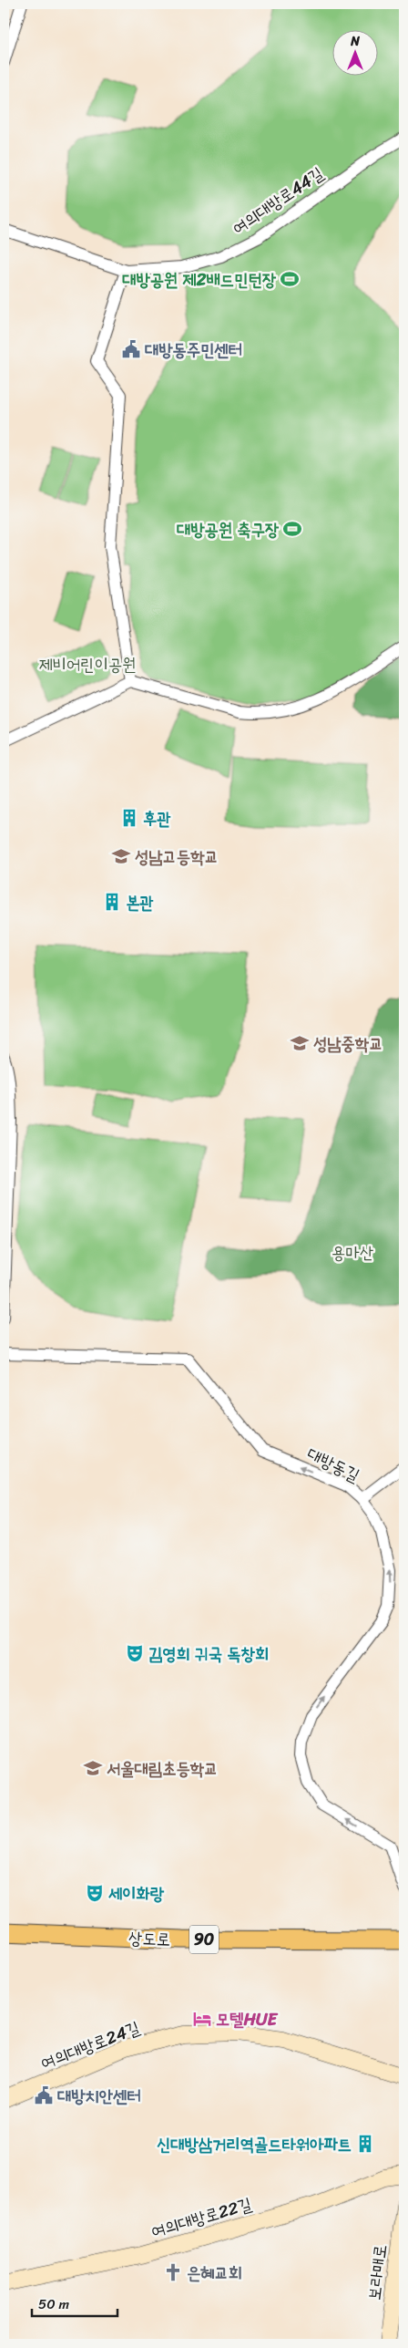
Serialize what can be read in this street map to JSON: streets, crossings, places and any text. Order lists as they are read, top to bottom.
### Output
{
  "streets": {
    "main road": ["상도로", "90"],
    "street": [
      "여의대방로44길",
      "대방동길",
      "여의대방로24길",
      "여의대방로22길",
      "보라매로"
    ]
  },
  "parks": ["제비어린이공원", "용마산"],
  "places": {
    "sports": ["대방공원 제2배드민턴장", "대방공원 축구장"],
    "public building": ["대방동주민센터", "대방치안센터"],
    "building": ["후관", "본관", "신대방삼거리역골드타워아파트"],
    "school or university": ["성남고등학교", "성남중학교", "서울대림초등학교"],
    "theatre": ["김영희 귀국 독창회", "세이화랑"],
    "hotel": ["모텔HUE"],
    "church": ["은혜교회"]
  },
  "scale_bar": "50 m",
  "north": "top"
}
